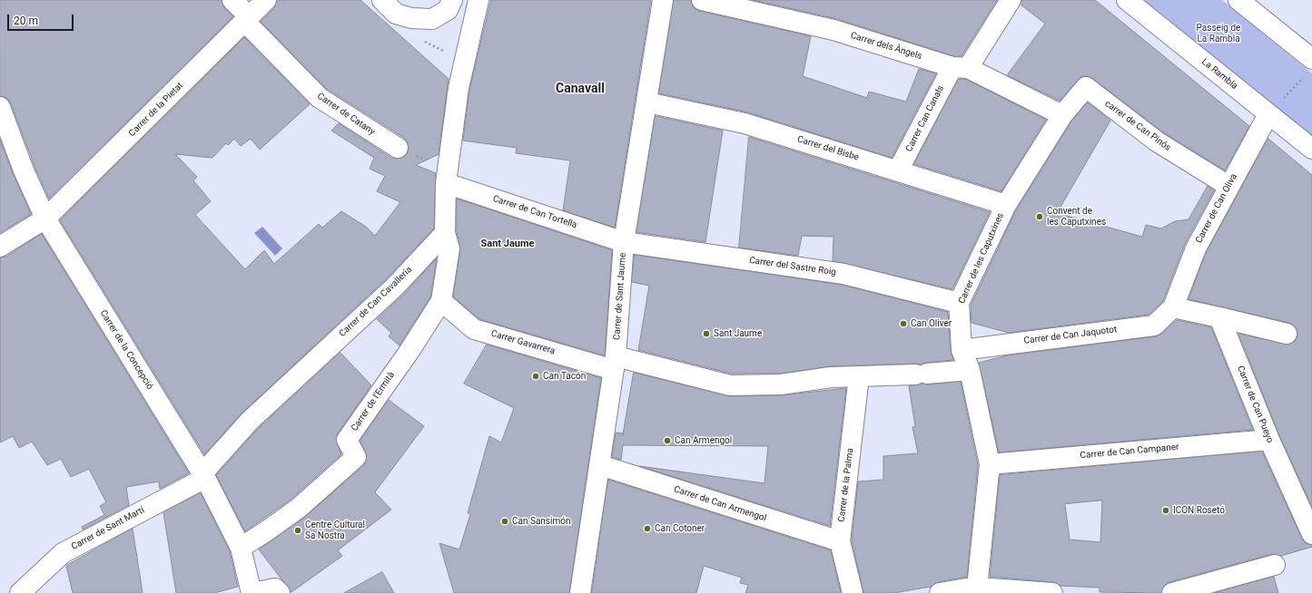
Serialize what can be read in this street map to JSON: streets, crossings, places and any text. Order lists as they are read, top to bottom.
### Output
{
  "streets": {
    "street": [
      "Carrer dels Àngels",
      "La Rambla",
      "Carrer de la Pietat",
      "Carrer de Catany",
      "Carrer Can Canals",
      "carrer de Can Pinós",
      "Carrer del Bisbe",
      "Carrer de Can Oliva",
      "Carrer de Can Tortella",
      "Carrer de les Caputxines",
      "Carrer del Sastre Roig",
      "Carrer de Sant Jaume",
      "Carrer de Can Cavalleria",
      "Carrer de Can Jaquotot",
      "Carrer Gavarrera",
      "Carrer de la Concepció",
      "Carrer de l'Ermità",
      "Carrer de Can Pueyo",
      "Carrer de Can Campaner",
      "Carrer de la Palma",
      "Carrer de Can Armengol",
      "Carrer de Sant Martí"
    ]
  },
  "crossings": [
    ["Carrer dels Àngels", "Carrer Can Canals"],
    ["Carrer dels Àngels", "Carrer de les Caputxines"],
    ["La Rambla", "Carrer de Can Oliva"],
    ["Carrer de la Pietat", "Carrer de Catany"],
    ["Carrer de la Pietat", "Carrer de la Concepció"],
    ["Carrer Can Canals", "Carrer del Bisbe"],
    ["carrer de Can Pinós", "Carrer de Can Oliva"],
    ["carrer de Can Pinós", "Carrer de les Caputxines"],
    ["Carrer del Bisbe", "Carrer de les Caputxines"],
    ["Carrer del Bisbe", "Carrer de Sant Jaume"],
    ["Carrer de Can Oliva", "Carrer de Can Jaquotot"],
    ["Carrer de Can Tortella", "Carrer del Sastre Roig"],
    ["Carrer de Can Tortella", "Carrer de Sant Jaume"],
    ["Carrer de les Caputxines", "Carrer del Sastre Roig"],
    ["Carrer de les Caputxines", "Carrer de Can Jaquotot"],
    ["Carrer de les Caputxines", "Carrer Gavarrera"],
    ["Carrer de les Caputxines", "Carrer de Can Campaner"],
    ["Carrer del Sastre Roig", "Carrer de Sant Jaume"],
    ["Carrer de Sant Jaume", "Carrer Gavarrera"],
    ["Carrer de Sant Jaume", "Carrer de Can Armengol"],
    ["Carrer de Can Cavalleria", "Carrer de la Concepció"],
    ["Carrer de Can Cavalleria", "Carrer de l'Ermità"],
    ["Carrer de Can Cavalleria", "Carrer de Sant Martí"],
    ["Carrer Gavarrera", "Carrer de l'Ermità"],
    ["Carrer Gavarrera", "Carrer de la Palma"],
    ["Carrer de la Concepció", "Carrer de l'Ermità"],
    ["Carrer de la Concepció", "Carrer de Sant Martí"],
    ["Carrer de Can Pueyo", "Carrer de Can Campaner"],
    ["Carrer de la Palma", "Carrer de Can Armengol"]
  ],
  "districts": ["Canavall", "Sant Jaume"],
  "parks": ["Passeig de La Rambla"],
  "places": [
    "Convent de les Caputxines",
    "Can Oliver",
    "Sant Jaume",
    "Can Tacón",
    "Can Armengol",
    "ICON Rosetó",
    "Can Sansimón",
    "Can Cotoner",
    "Centre Cultural Sa Nostra"
  ],
  "scale_bar": "20 m"
}
